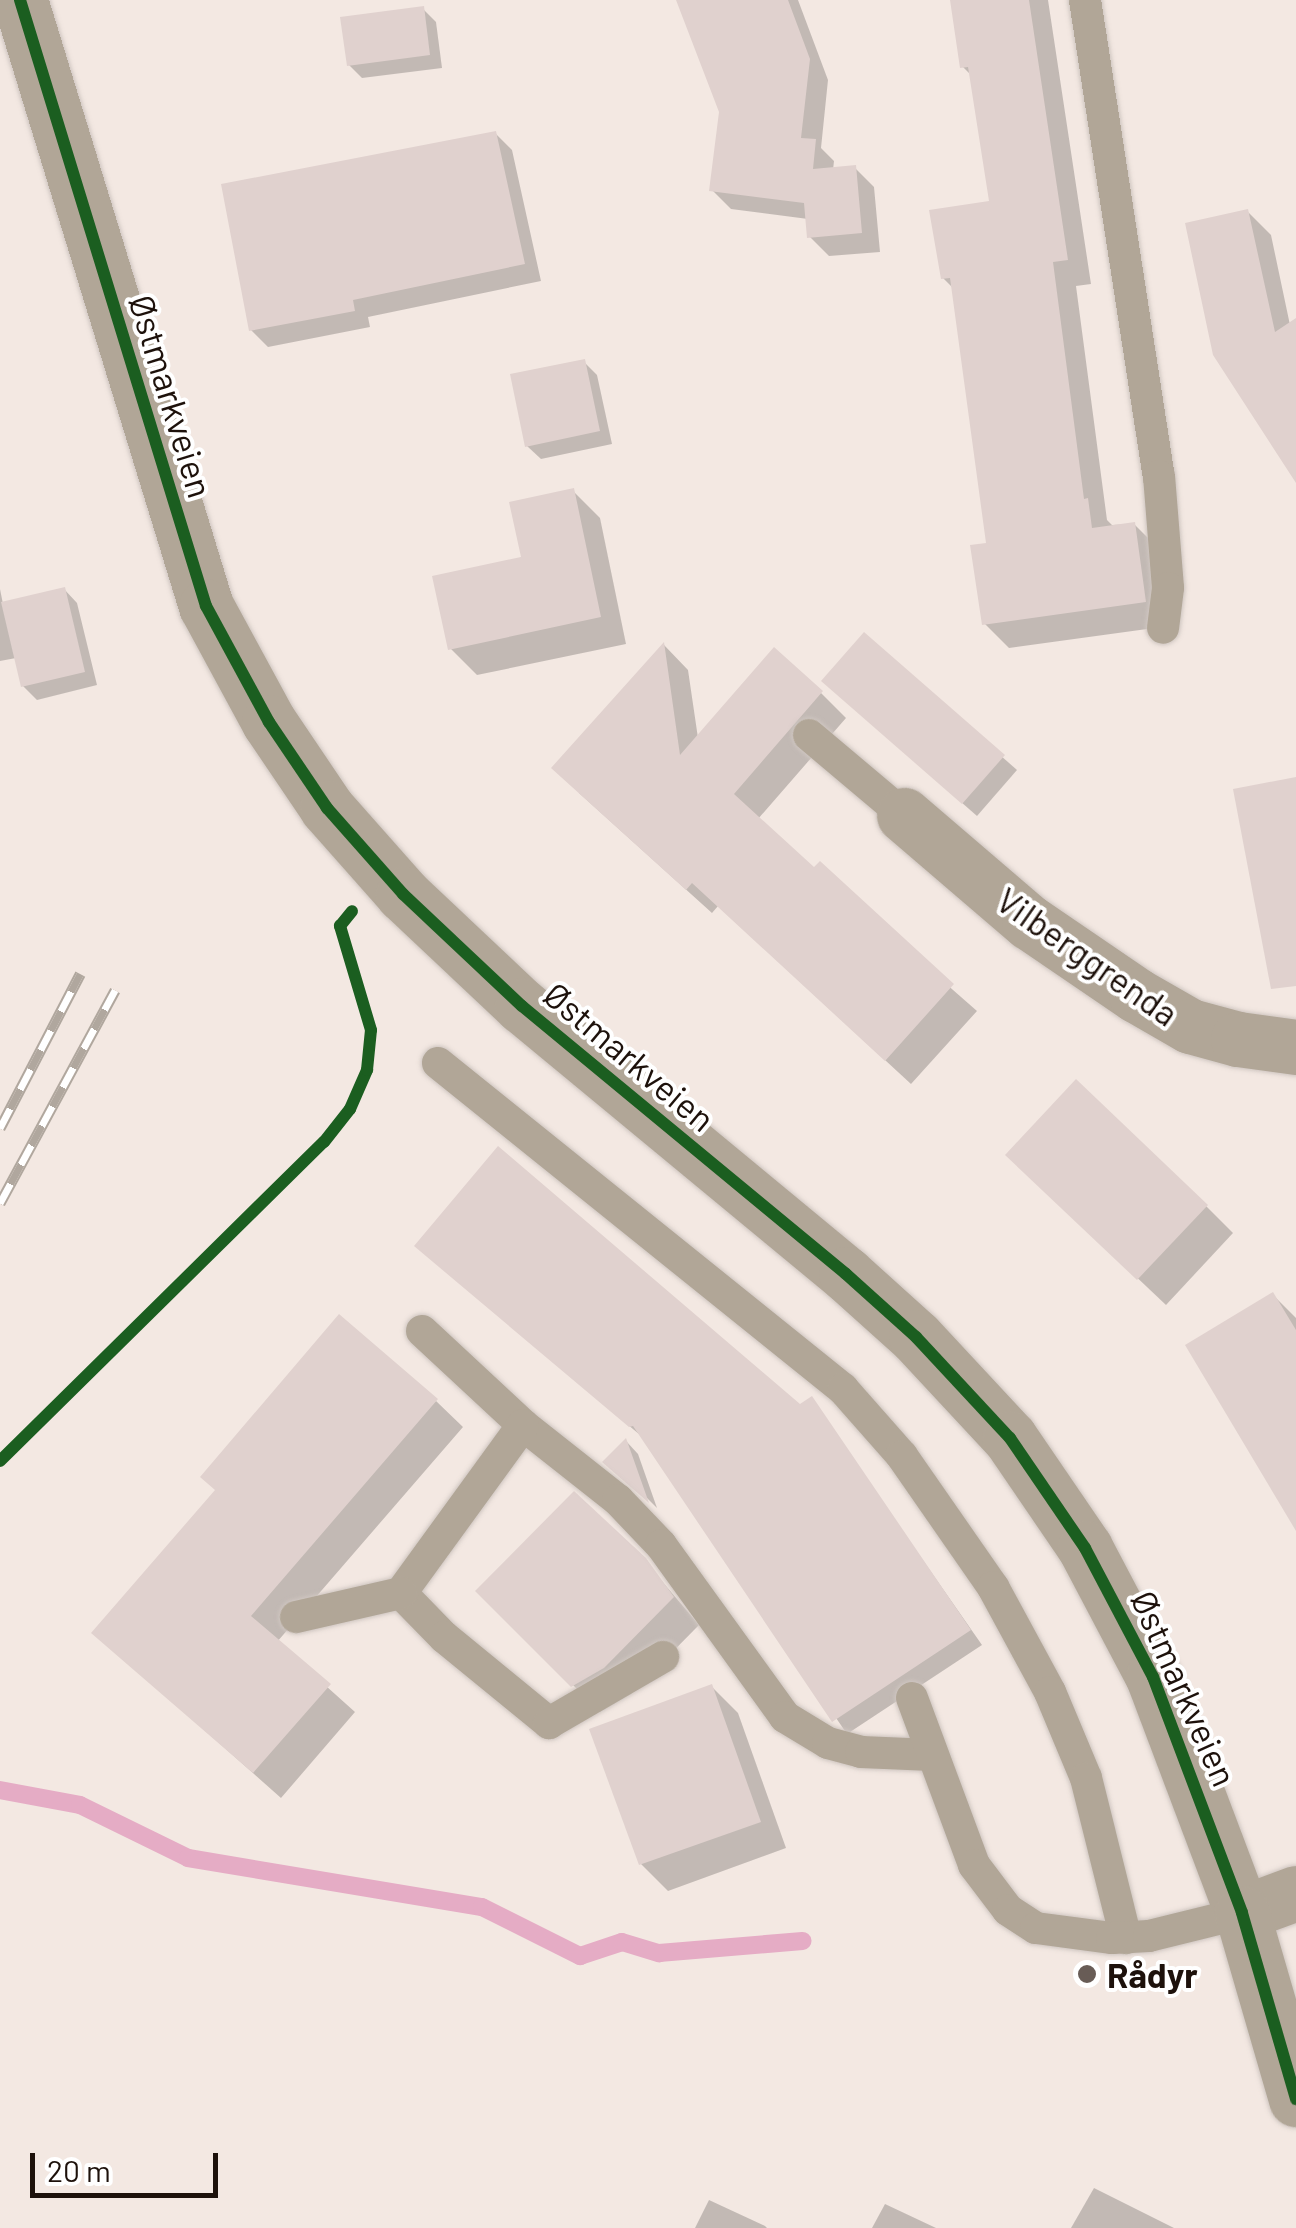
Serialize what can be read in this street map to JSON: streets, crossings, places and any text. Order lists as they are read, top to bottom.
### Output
{
  "streets": {
    "street": ["Østmarkveien", "Vilberggrenda"]
  },
  "places": ["Rådyr"],
  "scale_bar": "20 m"
}
